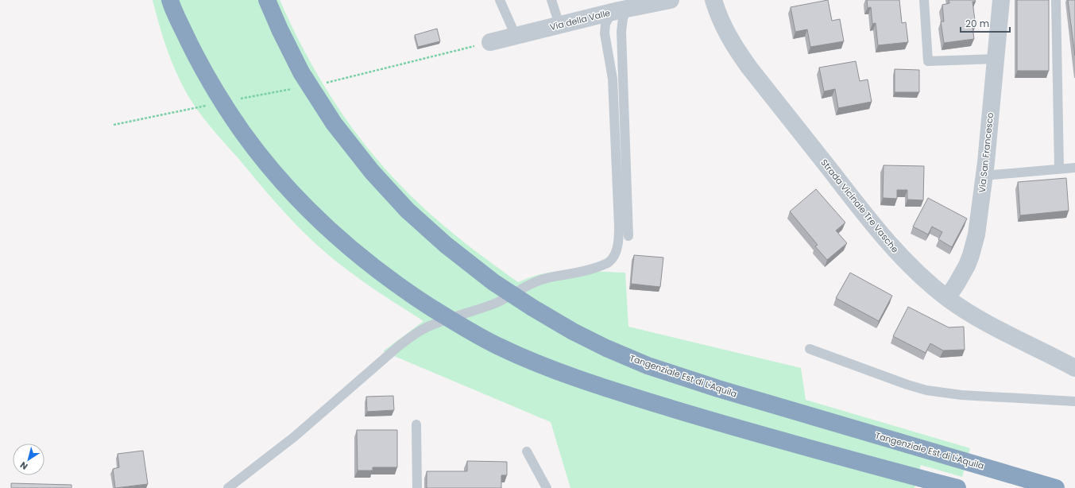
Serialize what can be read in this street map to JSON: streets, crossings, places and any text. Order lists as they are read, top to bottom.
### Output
{
  "streets": {
    "highway": ["Tangenziale Est di L'Aquila"],
    "street": ["Via della Valle", "Via San Francesco", "Strada Vicinale Tre Vasche"]
  },
  "crossings": [
    ["Via San Francesco", "Strada Vicinale Tre Vasche"]
  ],
  "scale_bar": "20 m",
  "north": "bottom left"
}
